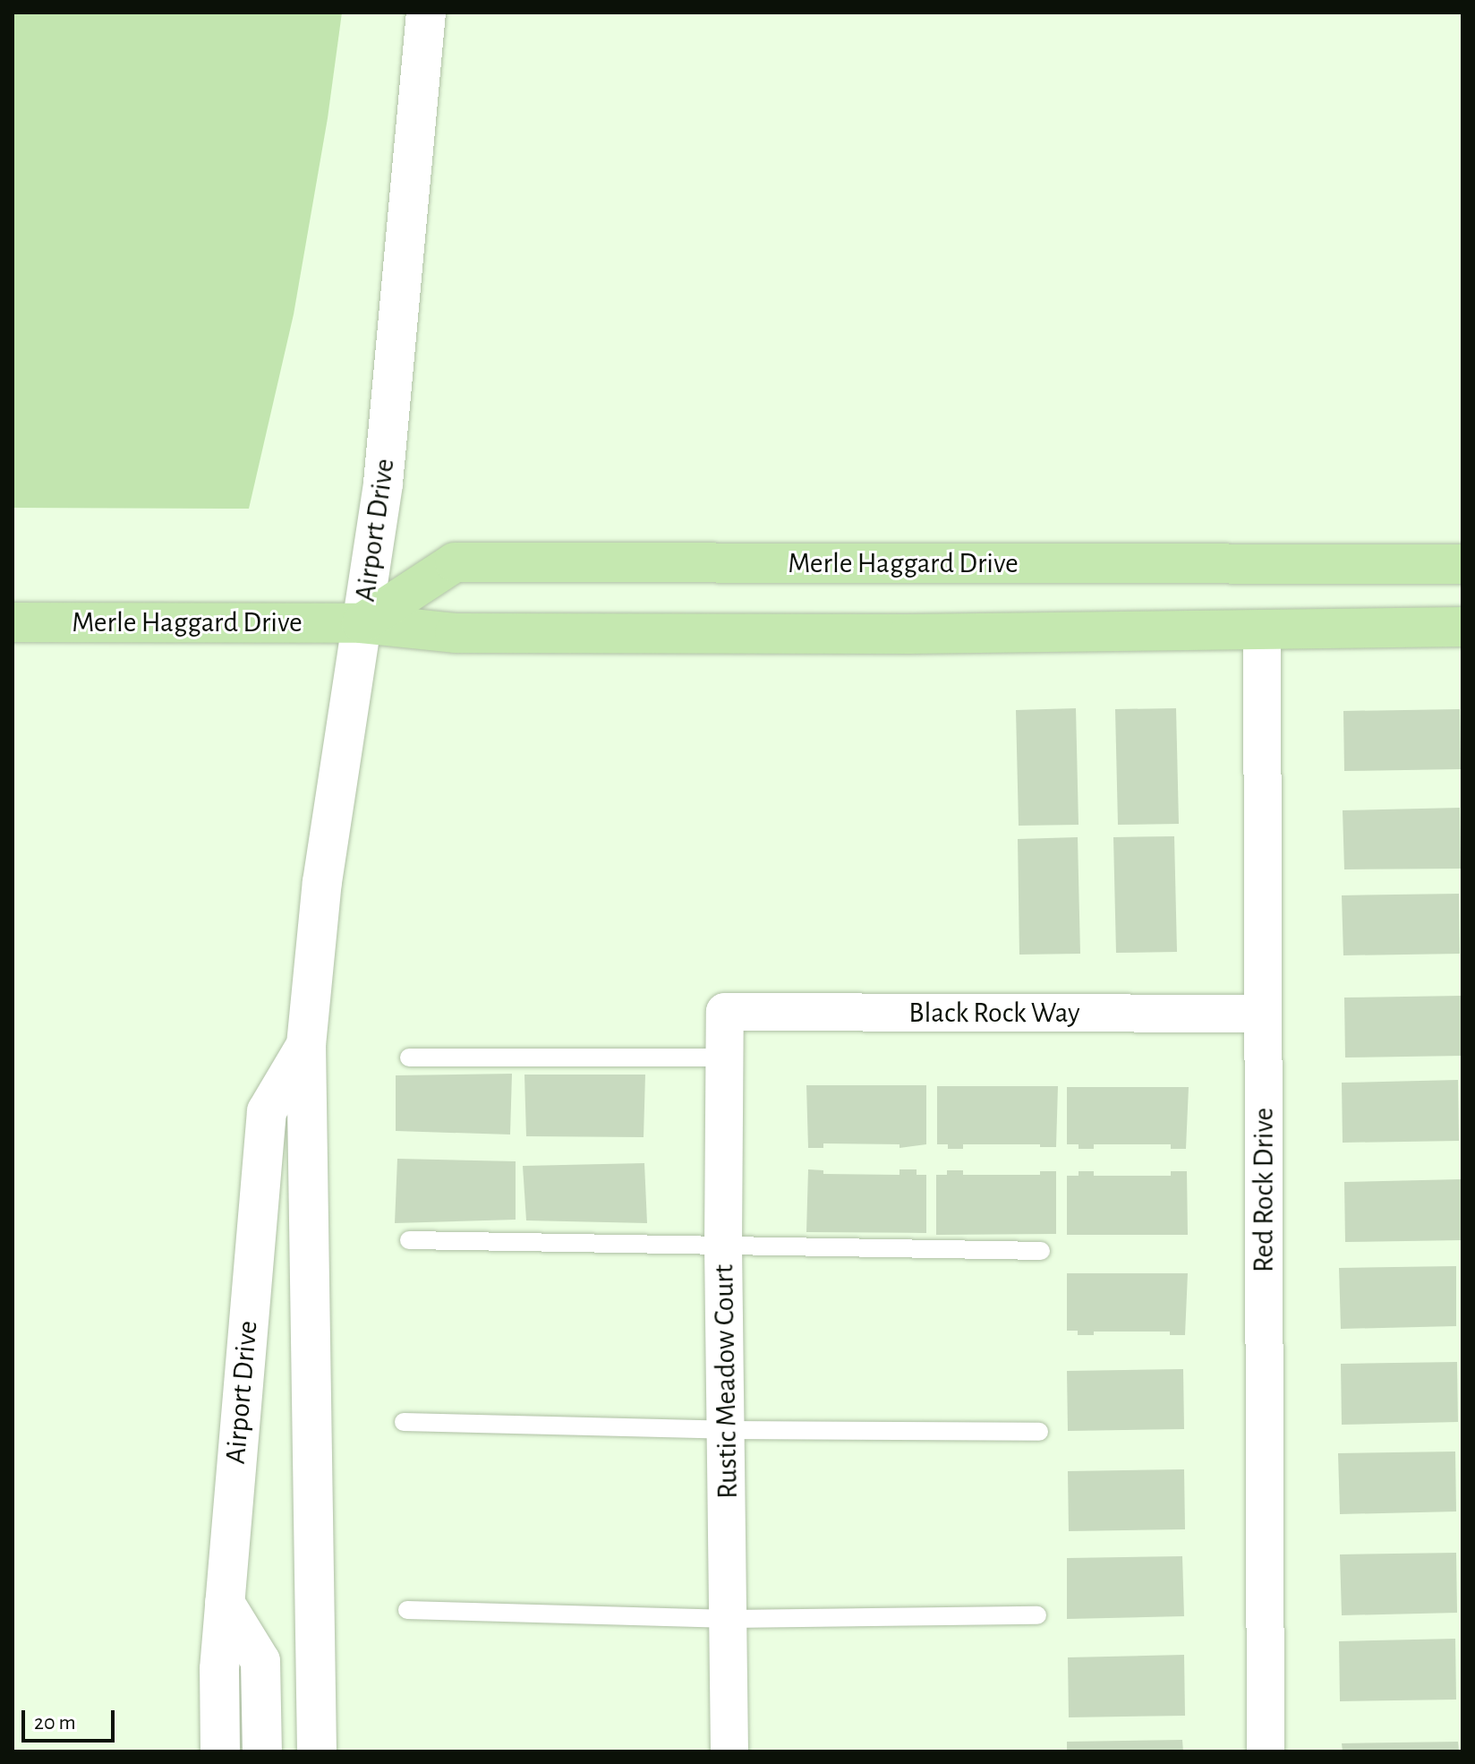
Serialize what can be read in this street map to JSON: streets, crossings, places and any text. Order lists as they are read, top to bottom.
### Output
{
  "streets": {
    "main road": ["Airport Drive", "Merle Haggard Drive"],
    "street": ["Black Rock Way", "Red Rock Drive", "Rustic Meadow Court"]
  },
  "crossings": [
    ["Airport Drive", "Merle Haggard Drive"],
    ["Merle Haggard Drive", "Red Rock Drive"],
    ["Black Rock Way", "Red Rock Drive"],
    ["Black Rock Way", "Rustic Meadow Court"]
  ],
  "scale_bar": "20 m"
}
